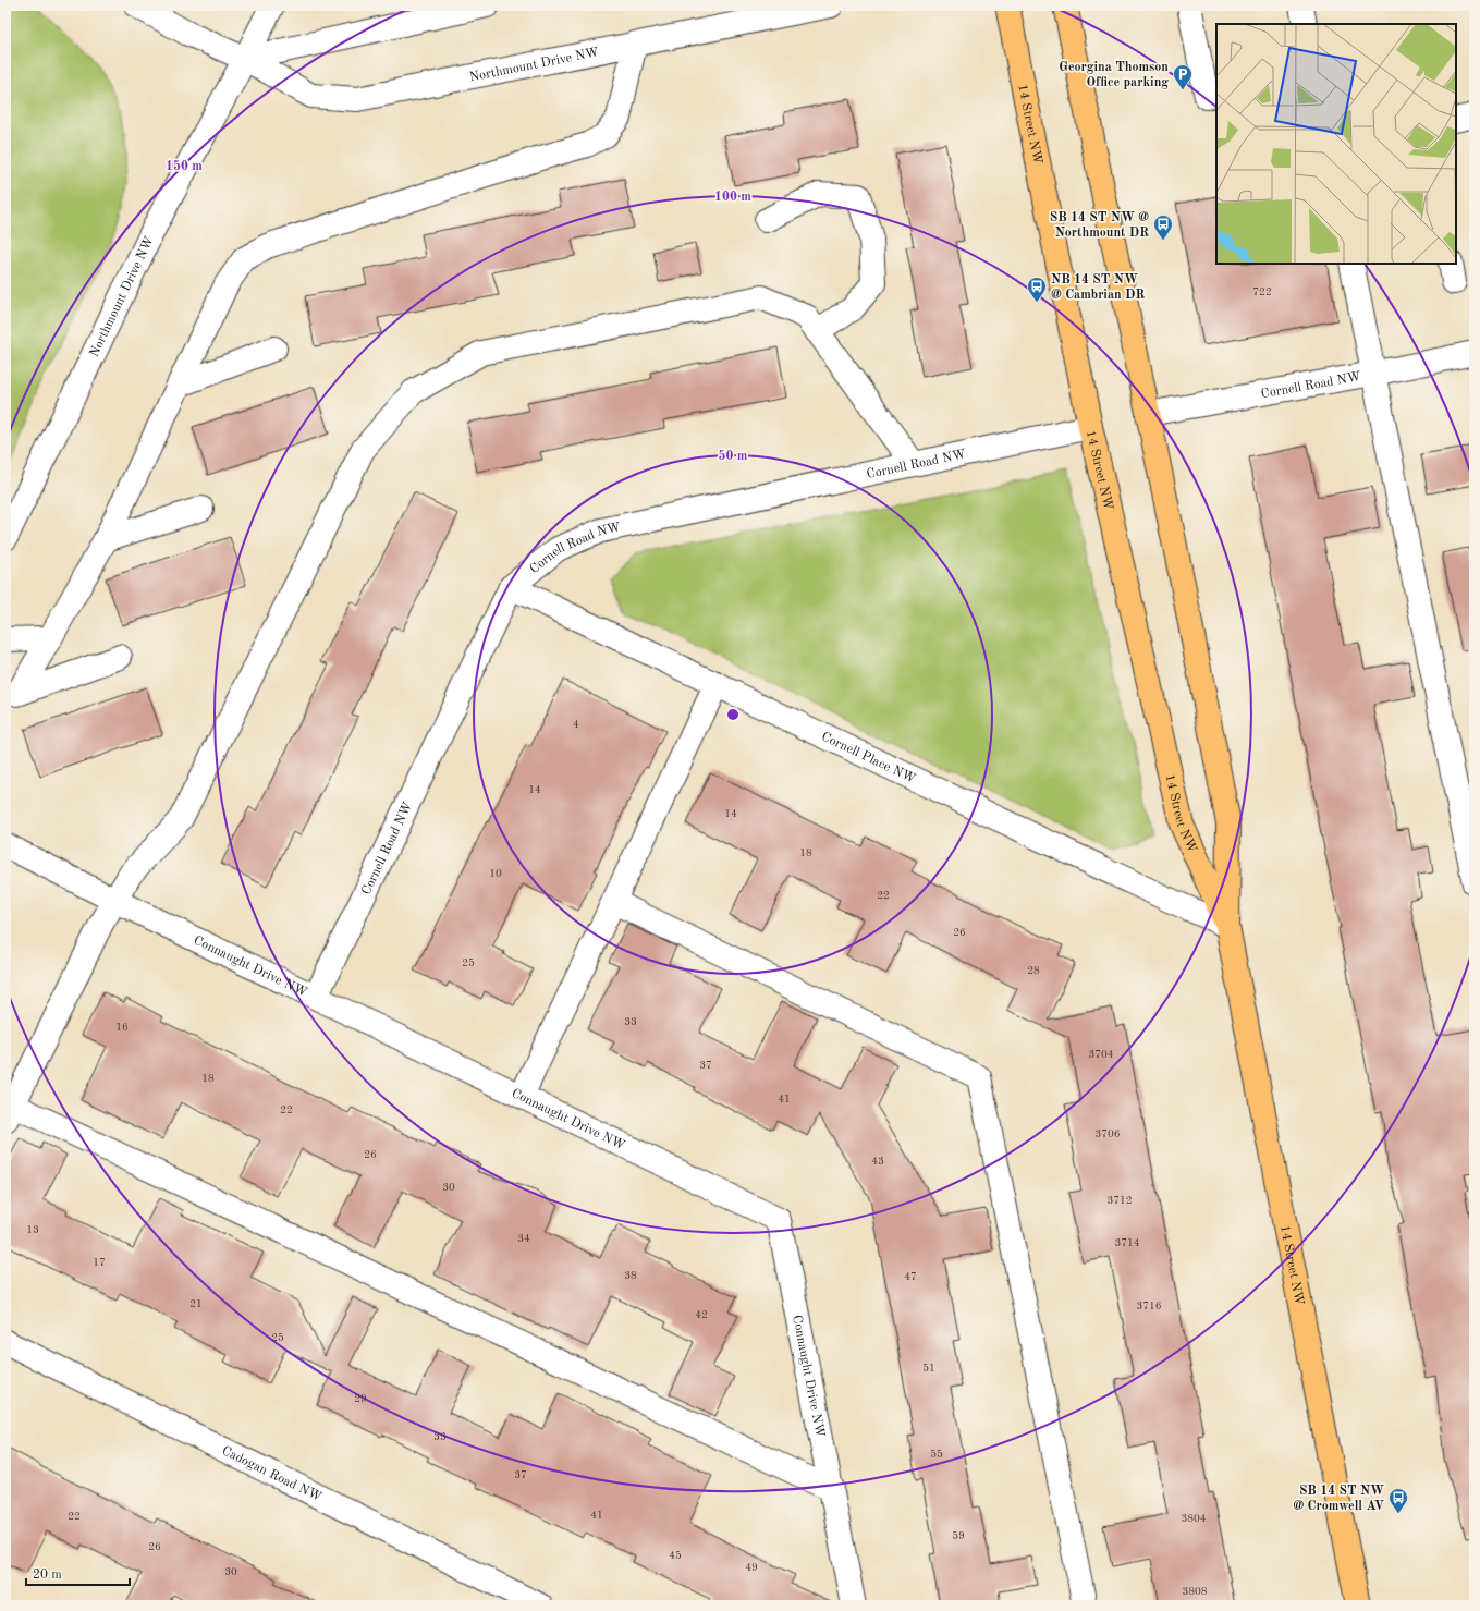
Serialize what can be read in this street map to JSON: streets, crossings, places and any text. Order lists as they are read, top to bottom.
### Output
{
  "streets": {
    "main road": ["14 Street NW"],
    "street": [
      "Northmount Drive NW",
      "Cornell Road NW",
      "Cornell Place NW",
      "Connaught Drive NW",
      "Cadogan Road NW"
    ]
  },
  "crossings": [
    ["14 Street NW", "Cornell Road NW"],
    ["14 Street NW", "Cornell Place NW"],
    ["Cornell Road NW", "Cornell Place NW"],
    ["Cornell Road NW", "Connaught Drive NW"]
  ],
  "places": {
    "parking": ["Georgina Thomson Office parking"],
    "bus stop": ["SB 14 ST NW @ Northmount DR", "NB 14 ST NW @ Cambrian DR", "SB 14 ST NW @ Cromwell AV"]
  },
  "house_numbers": [
    "722",
    "4",
    "14",
    "14",
    "18",
    "10",
    "22",
    "26",
    "25",
    "28",
    "33",
    "16",
    "3704",
    "37",
    "18",
    "41",
    "22",
    "3706",
    "26",
    "43",
    "30",
    "3712",
    "13",
    "34",
    "3714",
    "17",
    "38",
    "47",
    "21",
    "3716",
    "42",
    "25",
    "51",
    "29",
    "33",
    "55",
    "37",
    "41",
    "22",
    "3804",
    "59",
    "26",
    "45",
    "49",
    "30",
    "3808"
  ],
  "scale_bar": "20 m",
  "rings": ["150 m", "100 m", "50 m"]
}
